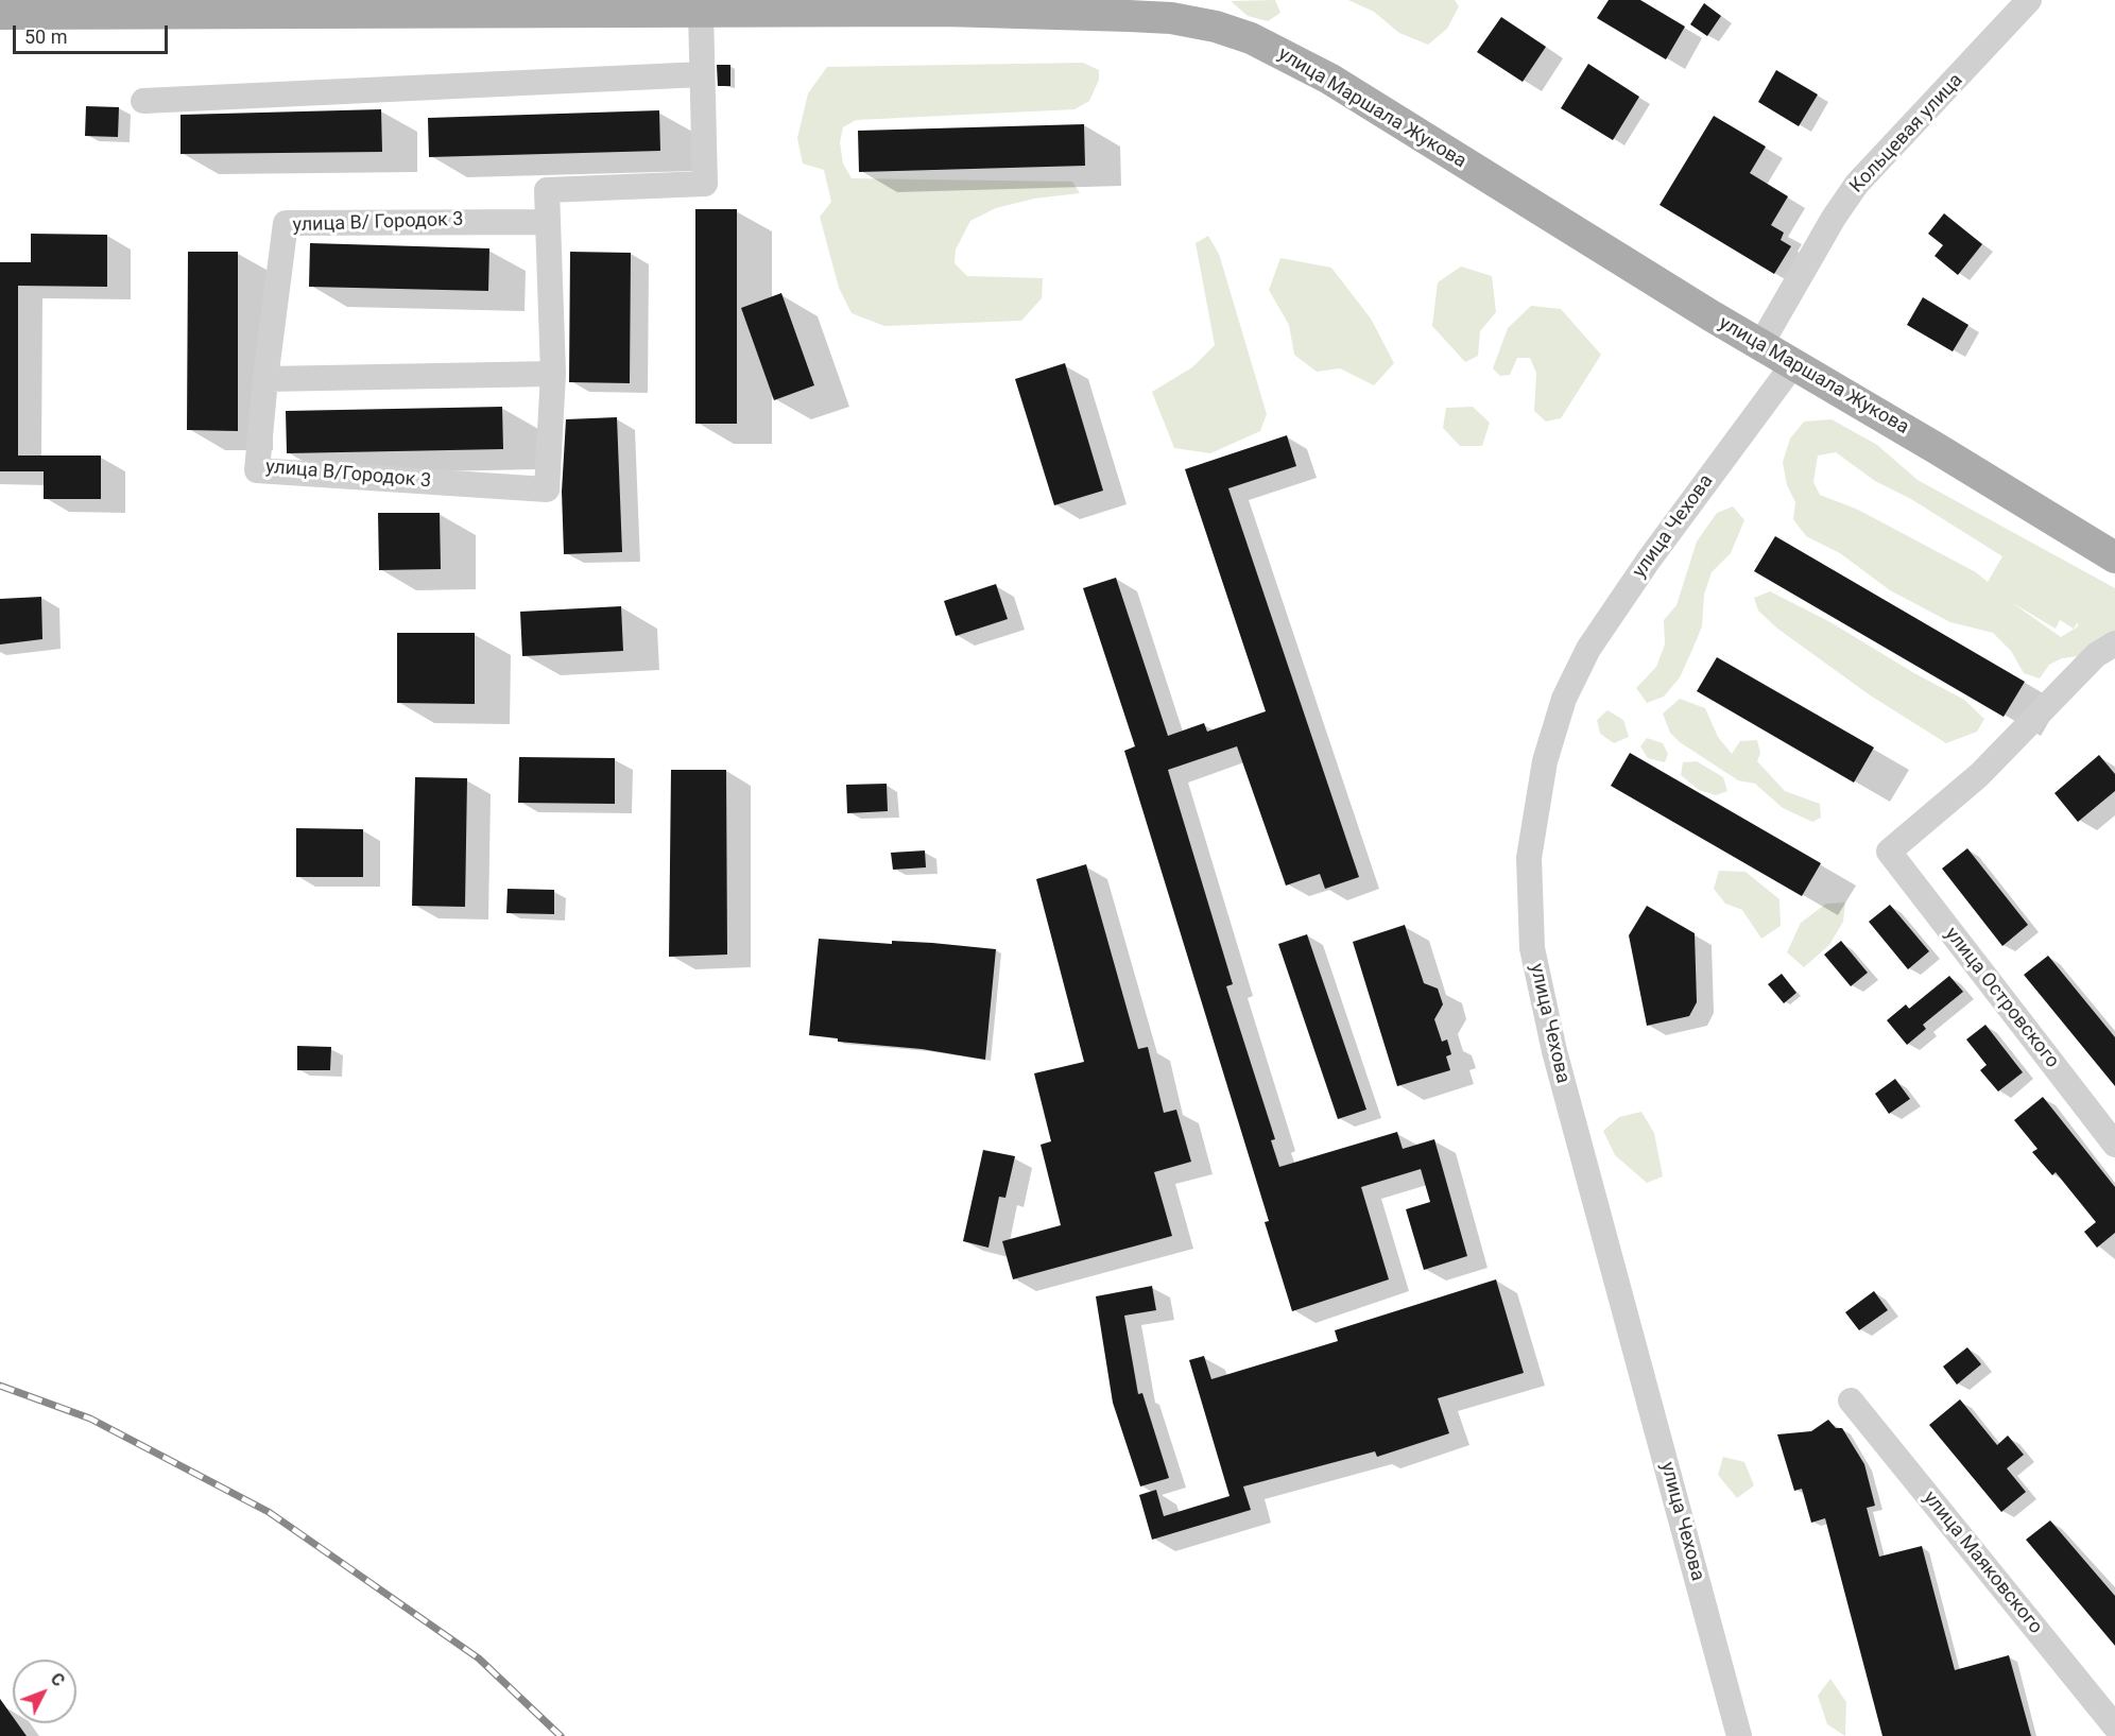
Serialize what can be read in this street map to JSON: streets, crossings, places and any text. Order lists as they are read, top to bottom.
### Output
{
  "streets": {
    "main road": ["улица Маршала Жукова"],
    "street": [
      "Кольцевая улица",
      "улица В/ Городок 3",
      "улица В/Городок 3",
      "улица Чехова",
      "улица Островского",
      "улица Маяковского"
    ]
  },
  "crossings": [
    ["улица Маршала Жукова", "Кольцевая улица"],
    ["улица Маршала Жукова", "улица В/Городок 3"],
    ["улица Маршала Жукова", "улица Чехова"],
    ["улица В/ Городок 3", "улица В/Городок 3"]
  ],
  "scale_bar": "50 m",
  "north": "top right"
}
